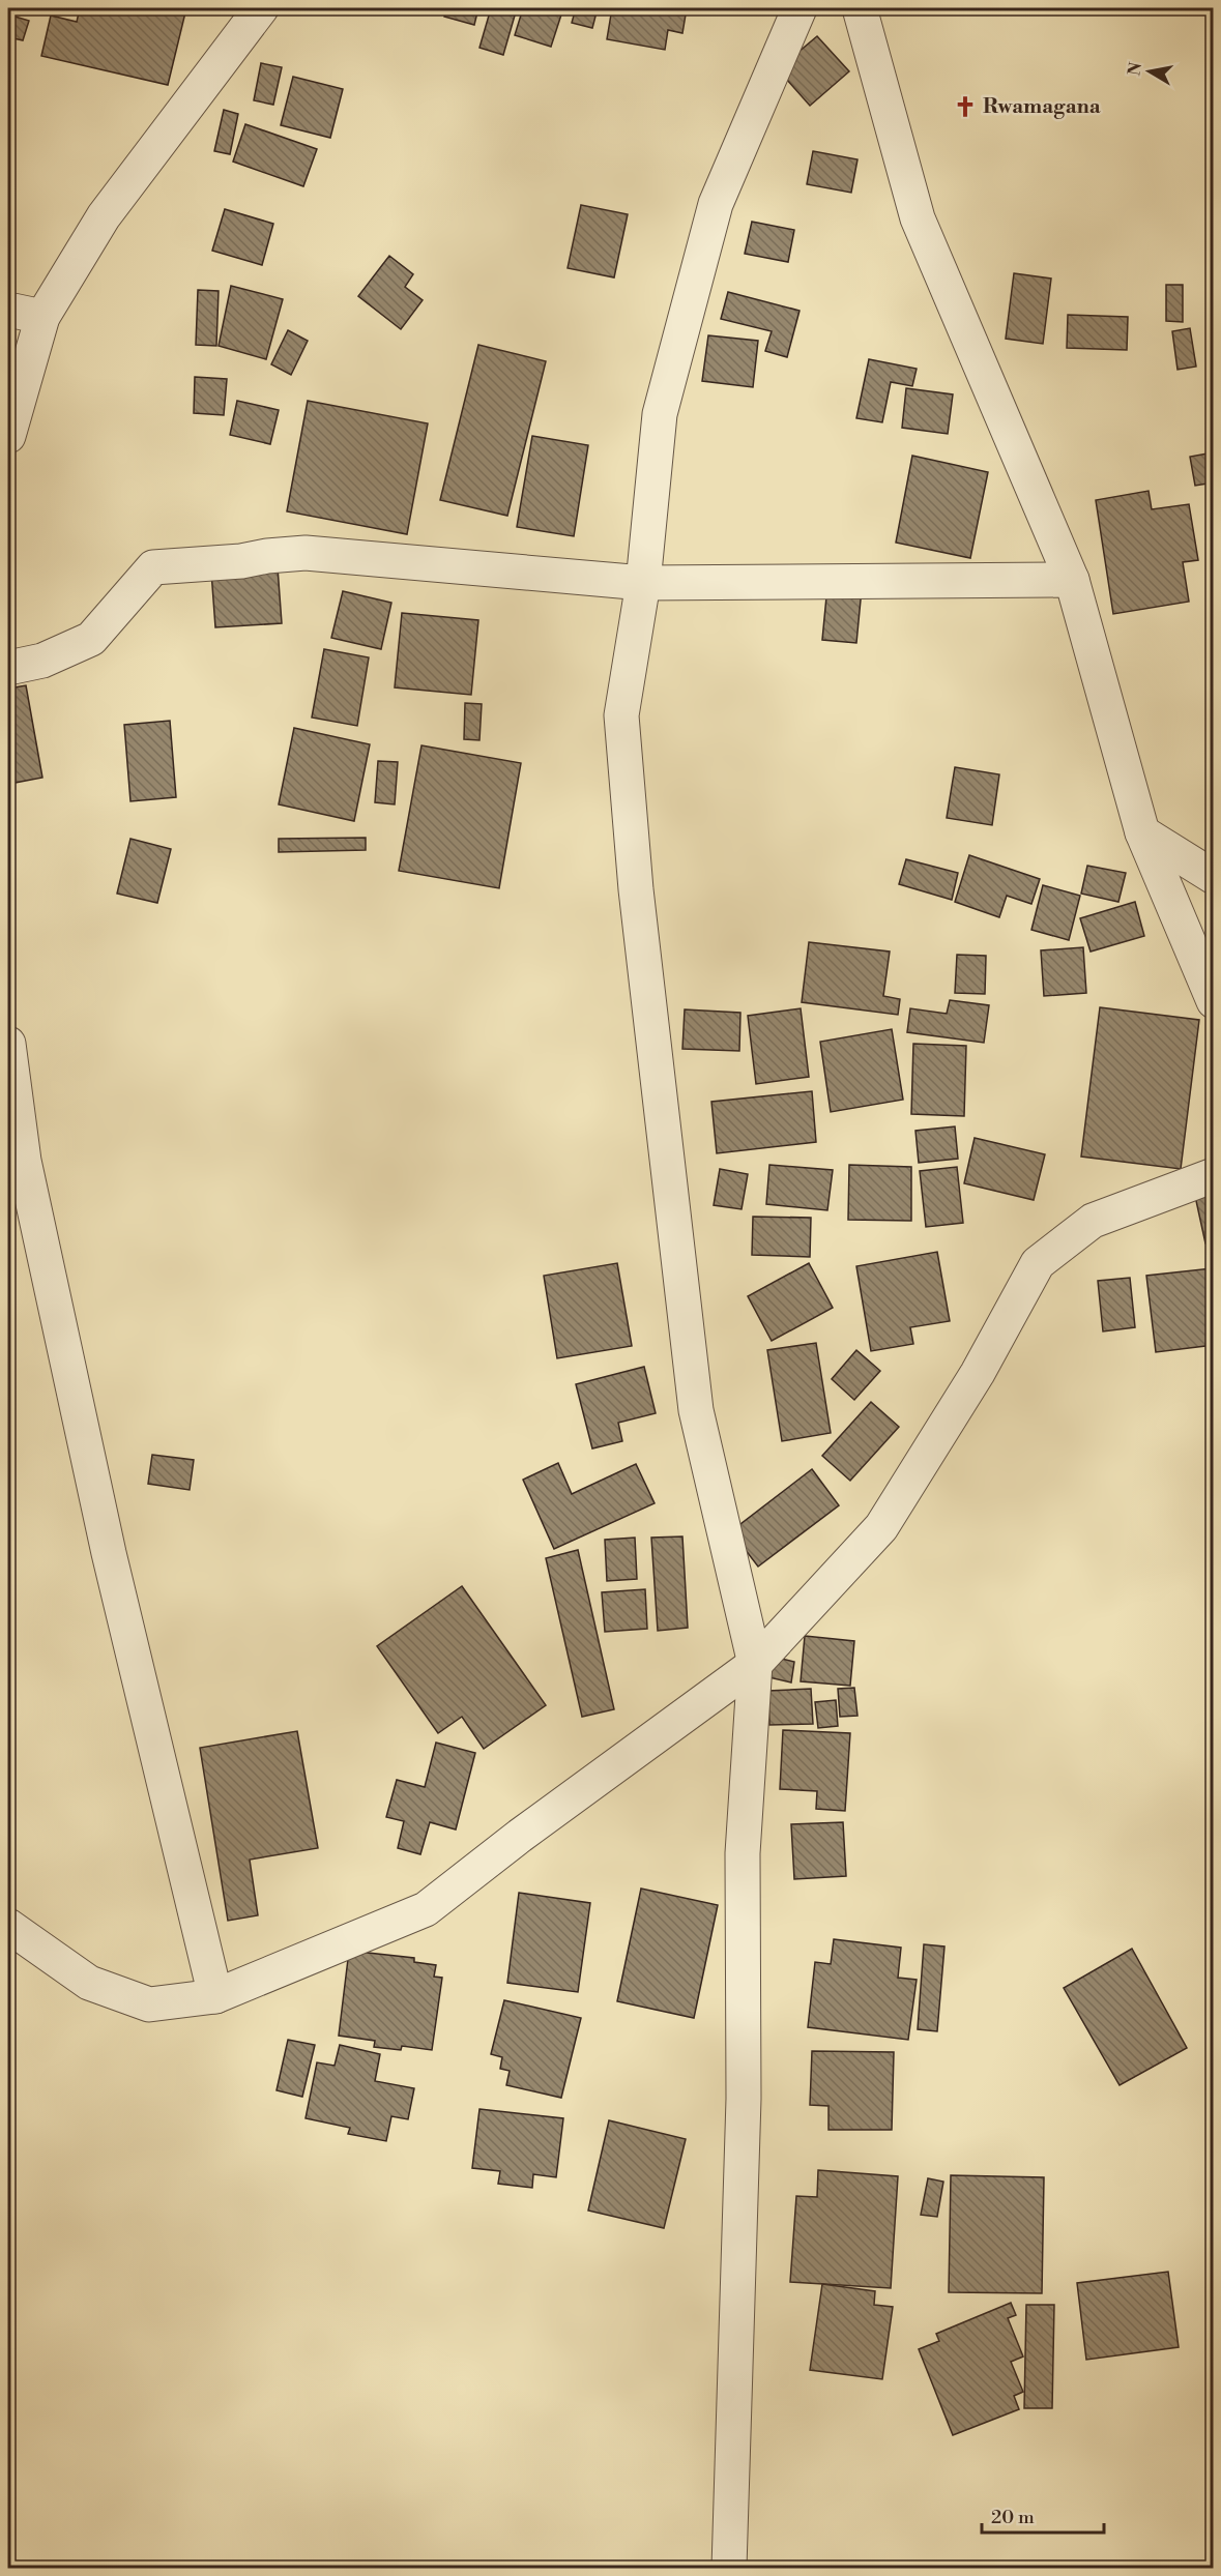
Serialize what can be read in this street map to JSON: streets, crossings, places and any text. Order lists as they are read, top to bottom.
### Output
{
  "places": {
    "church": ["Rwamagana"]
  },
  "scale_bar": "20 m",
  "north": "left"
}
